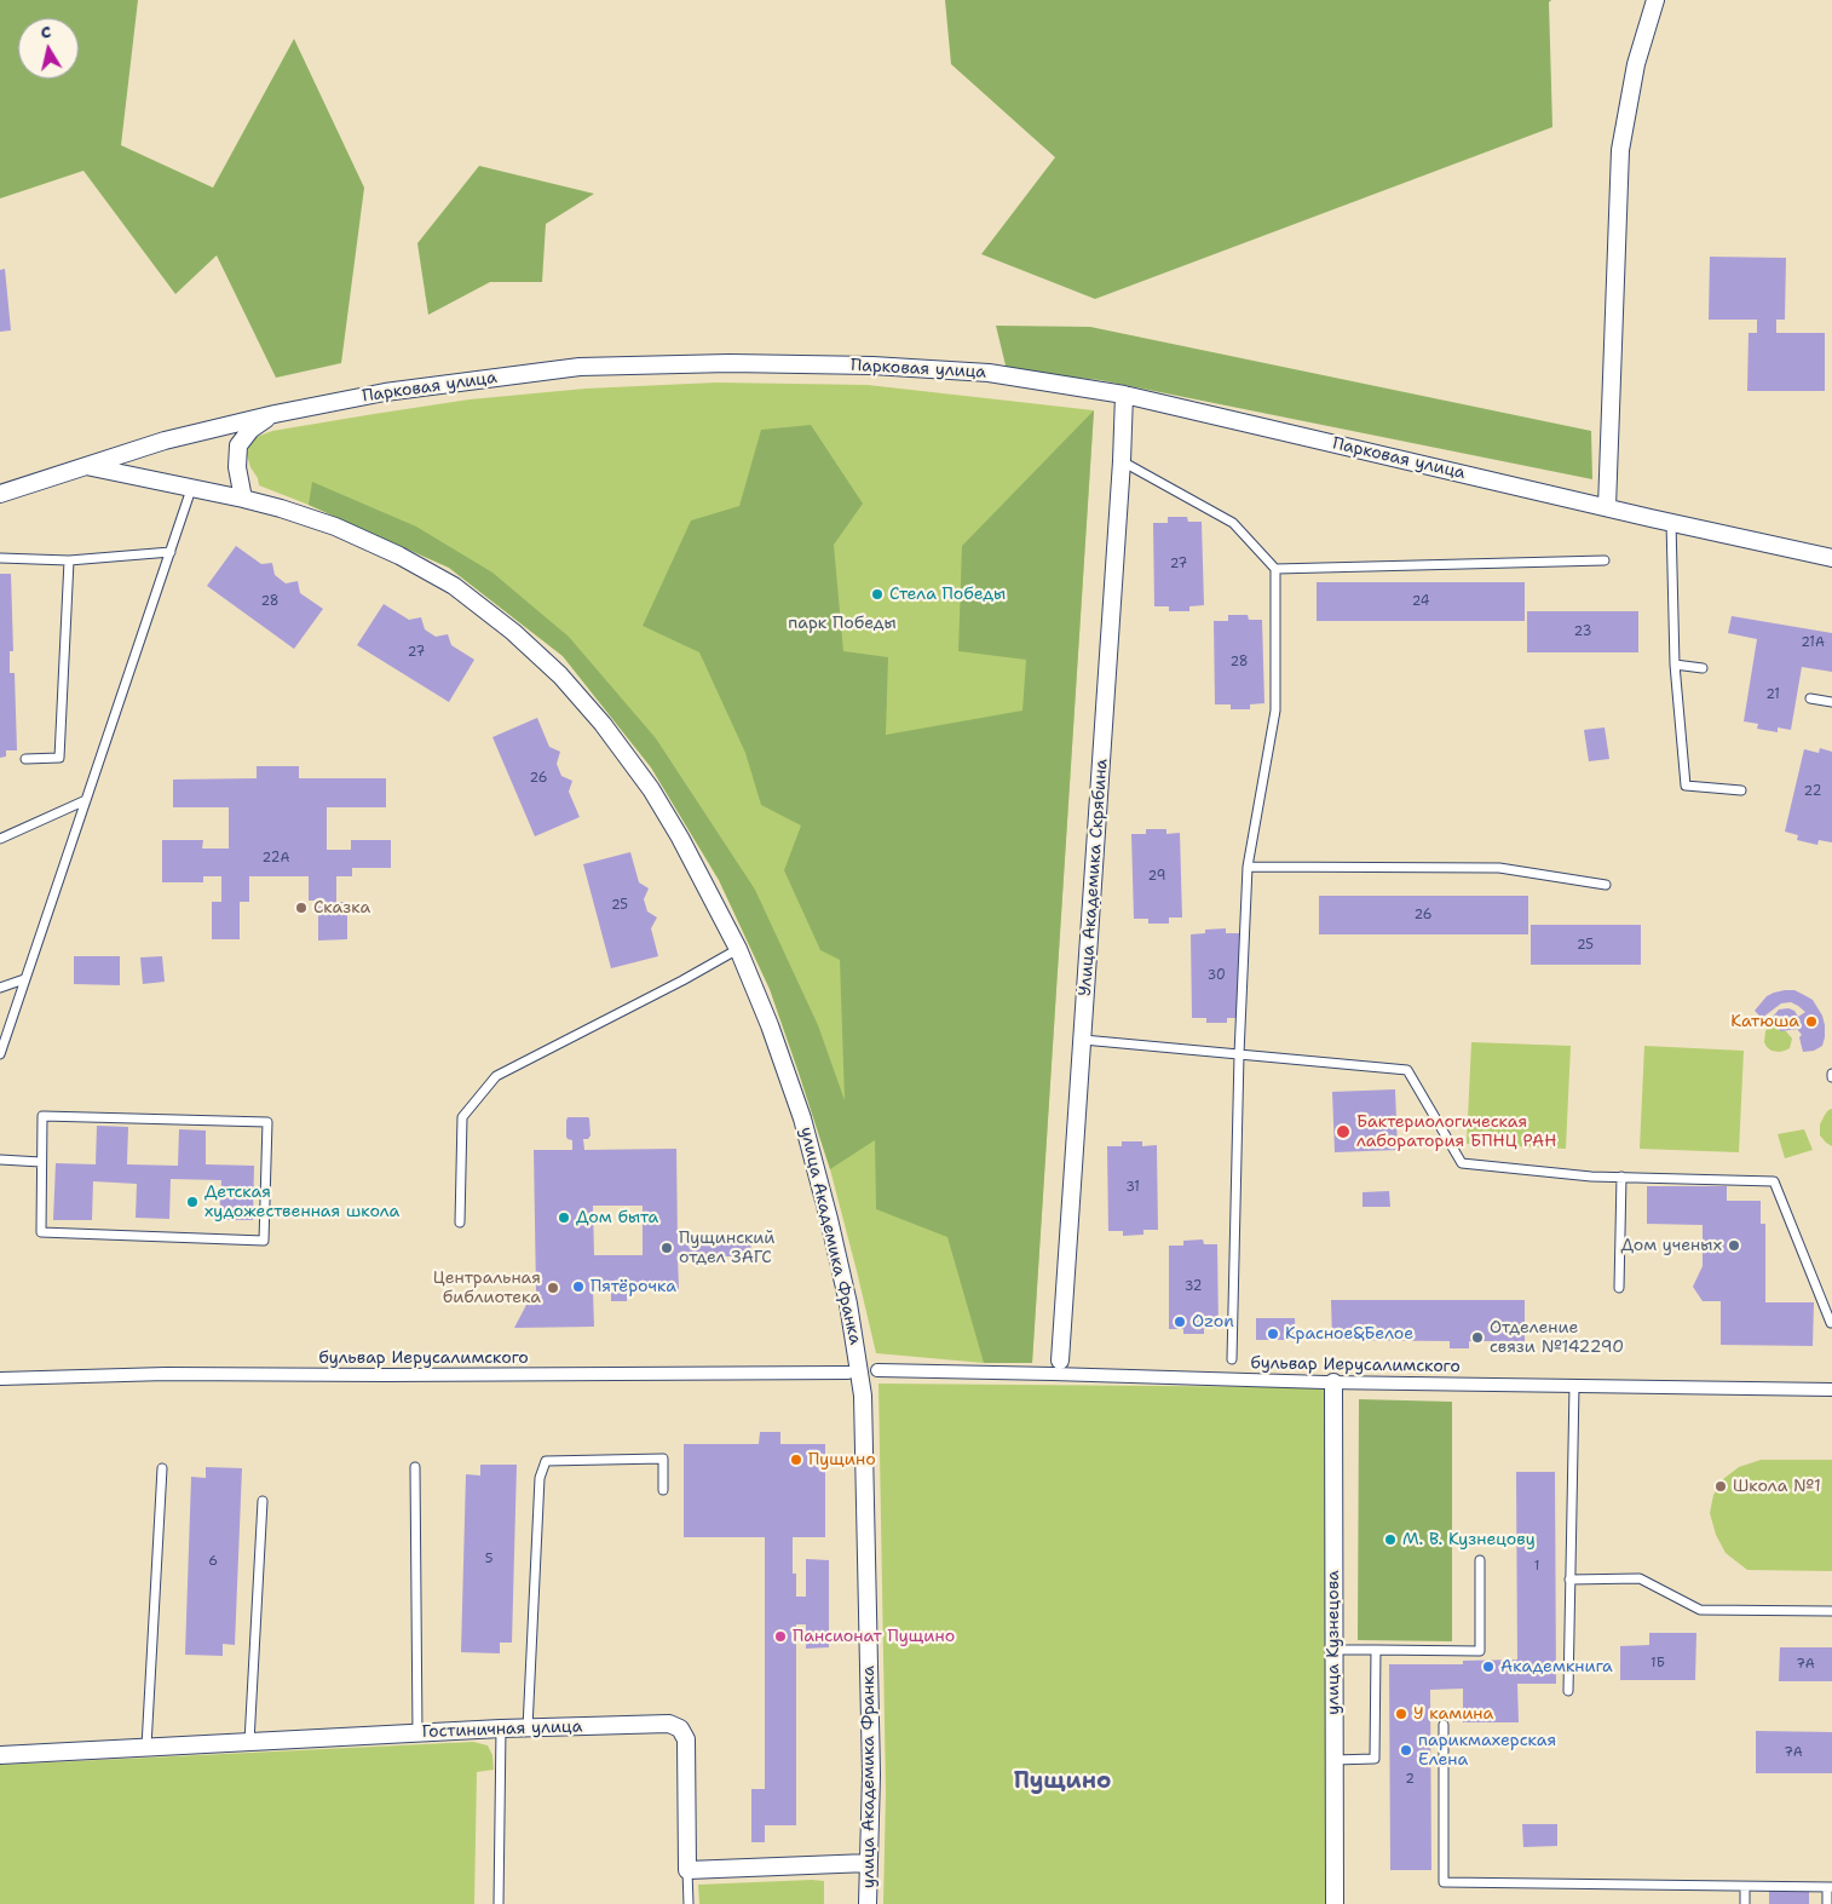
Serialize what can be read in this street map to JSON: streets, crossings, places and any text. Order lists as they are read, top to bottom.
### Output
{
  "streets": {
    "street": [
      "Парковая улица",
      "Улица Академика Скрябина",
      "улица Академика Франка",
      "бульвар Иерусалимского",
      "улица Кузнецова",
      "Гостиничная улица"
    ]
  },
  "crossings": [
    ["Парковая улица", "Улица Академика Скрябина"],
    ["Парковая улица", "улица Академика Франка"],
    ["бульвар Иерусалимского", "улица Кузнецова"]
  ],
  "districts": ["Пущино"],
  "parks": ["парк Победы"],
  "places": [
    "Стела Победы",
    "Сказка",
    "Катюша",
    "Бактериологическая лаборатория БПНЦ РАН",
    "Детская художественная школа",
    "Дом быта",
    "Дом ученых",
    "Пущинский отдел ЗАГС",
    "Пятёрочка",
    "Центральная библиотека",
    "Ozon",
    "Красное&Белое",
    "Отделение связи №142290",
    "Пущино",
    "Школа №1",
    "М. В. Кузнецову",
    "Пансионат Пущино",
    "Академкнига",
    "У камина",
    "парикмахерская Елена"
  ],
  "house_numbers": [
    "27",
    "28",
    "24",
    "23",
    "21А",
    "27",
    "28",
    "21",
    "26",
    "22",
    "22А",
    "29",
    "25",
    "26",
    "25",
    "30",
    "31",
    "32",
    "5",
    "6",
    "1",
    "1Б",
    "7А",
    "7А",
    "2"
  ],
  "north": "top"
}
